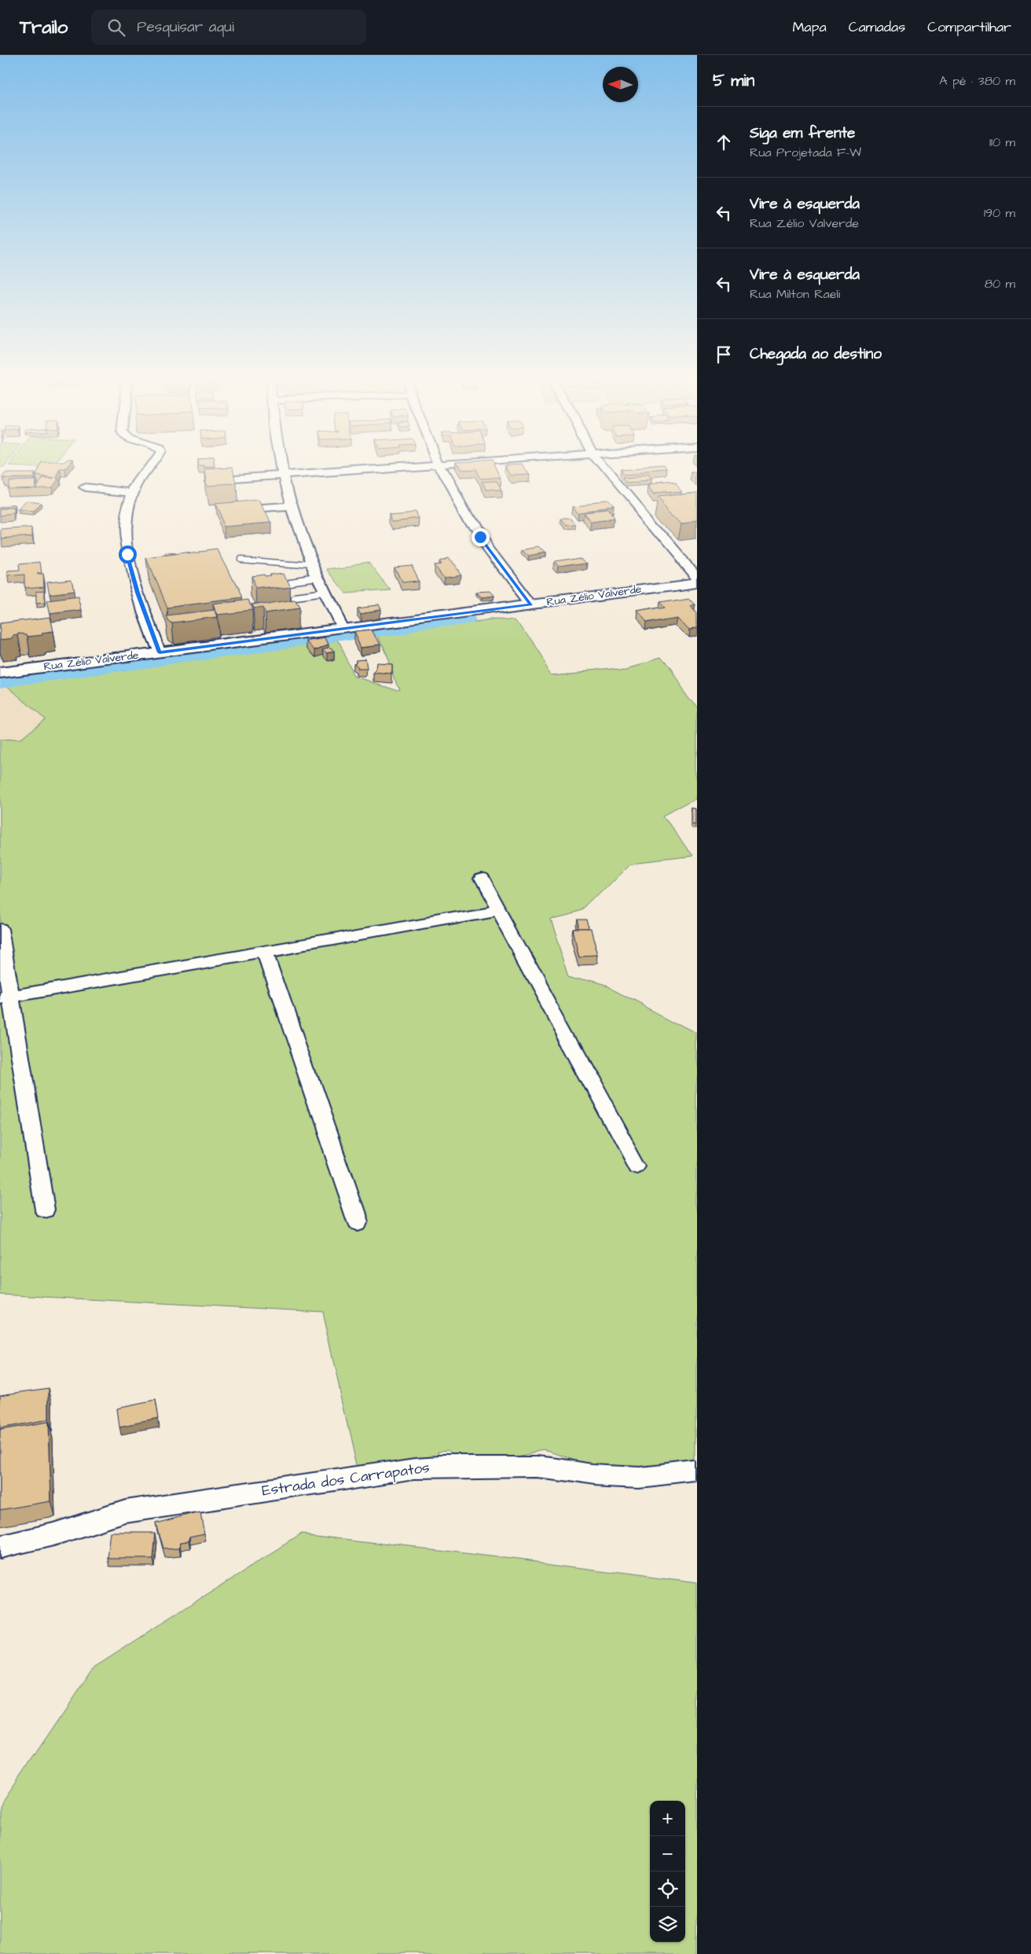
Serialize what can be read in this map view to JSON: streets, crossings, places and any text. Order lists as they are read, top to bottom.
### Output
{
  "streets": {
    "street": ["Rua Zélio Valverde", "Estrada dos Carrapatos"]
  },
  "north": "left",
  "page": {
    "header": "Trailo",
    "search": "Pesquisar aqui",
    "nav": ["Mapa", "Camadas", "Compartilhar"],
    "heading": ["5 min", "A pé · 380 m"],
    "list": [
      ["Siga em frente", "Rua Projetada F-W", "110 m"],
      ["Vire à esquerda", "Rua Zélio Valverde", "190 m"],
      ["Vire à esquerda", "Rua Milton Raeli", "80 m"],
      "Chegada ao destino"
    ],
    "map_buttons": ["+", "−"]
  }
}
